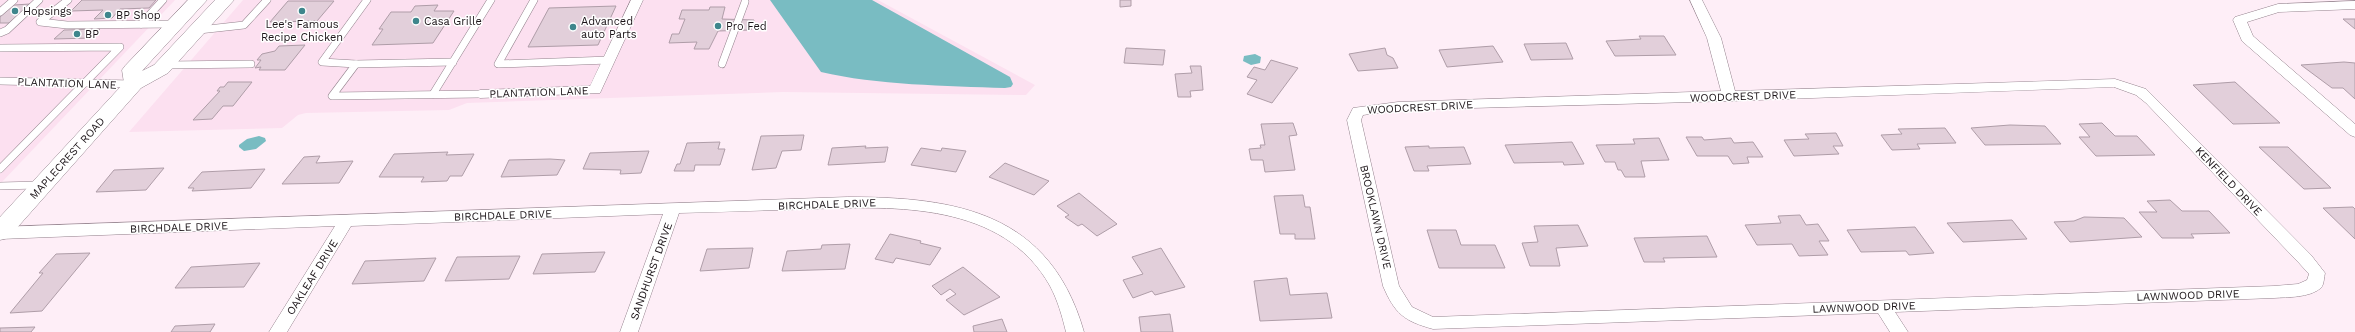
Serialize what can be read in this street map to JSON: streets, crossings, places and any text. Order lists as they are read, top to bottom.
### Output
{
  "streets": {
    "main road": ["MAPLECREST ROAD"],
    "street": [
      "PLANTATION LANE",
      "WOODCREST DRIVE",
      "KENFIELD DRIVE",
      "BIRCHDALE DRIVE",
      "BROOKLAWN DRIVE",
      "SANDHURST DRIVE",
      "OAKLEAF DRIVE",
      "LAWNWOOD DRIVE"
    ]
  },
  "crossings": [
    ["PLANTATION LANE", "MAPLECREST ROAD"],
    ["WOODCREST DRIVE", "KENFIELD DRIVE"],
    ["WOODCREST DRIVE", "BROOKLAWN DRIVE"],
    ["MAPLECREST ROAD", "BIRCHDALE DRIVE"],
    ["KENFIELD DRIVE", "LAWNWOOD DRIVE"],
    ["BIRCHDALE DRIVE", "SANDHURST DRIVE"],
    ["BIRCHDALE DRIVE", "OAKLEAF DRIVE"],
    ["BROOKLAWN DRIVE", "LAWNWOOD DRIVE"]
  ],
  "places": [
    "Hopsings",
    "Lee's Famous Recipe Chicken",
    "BP Shop",
    "Casa Grille",
    "Pro Fed",
    "Advanced auto Parts",
    "BP"
  ]
}
